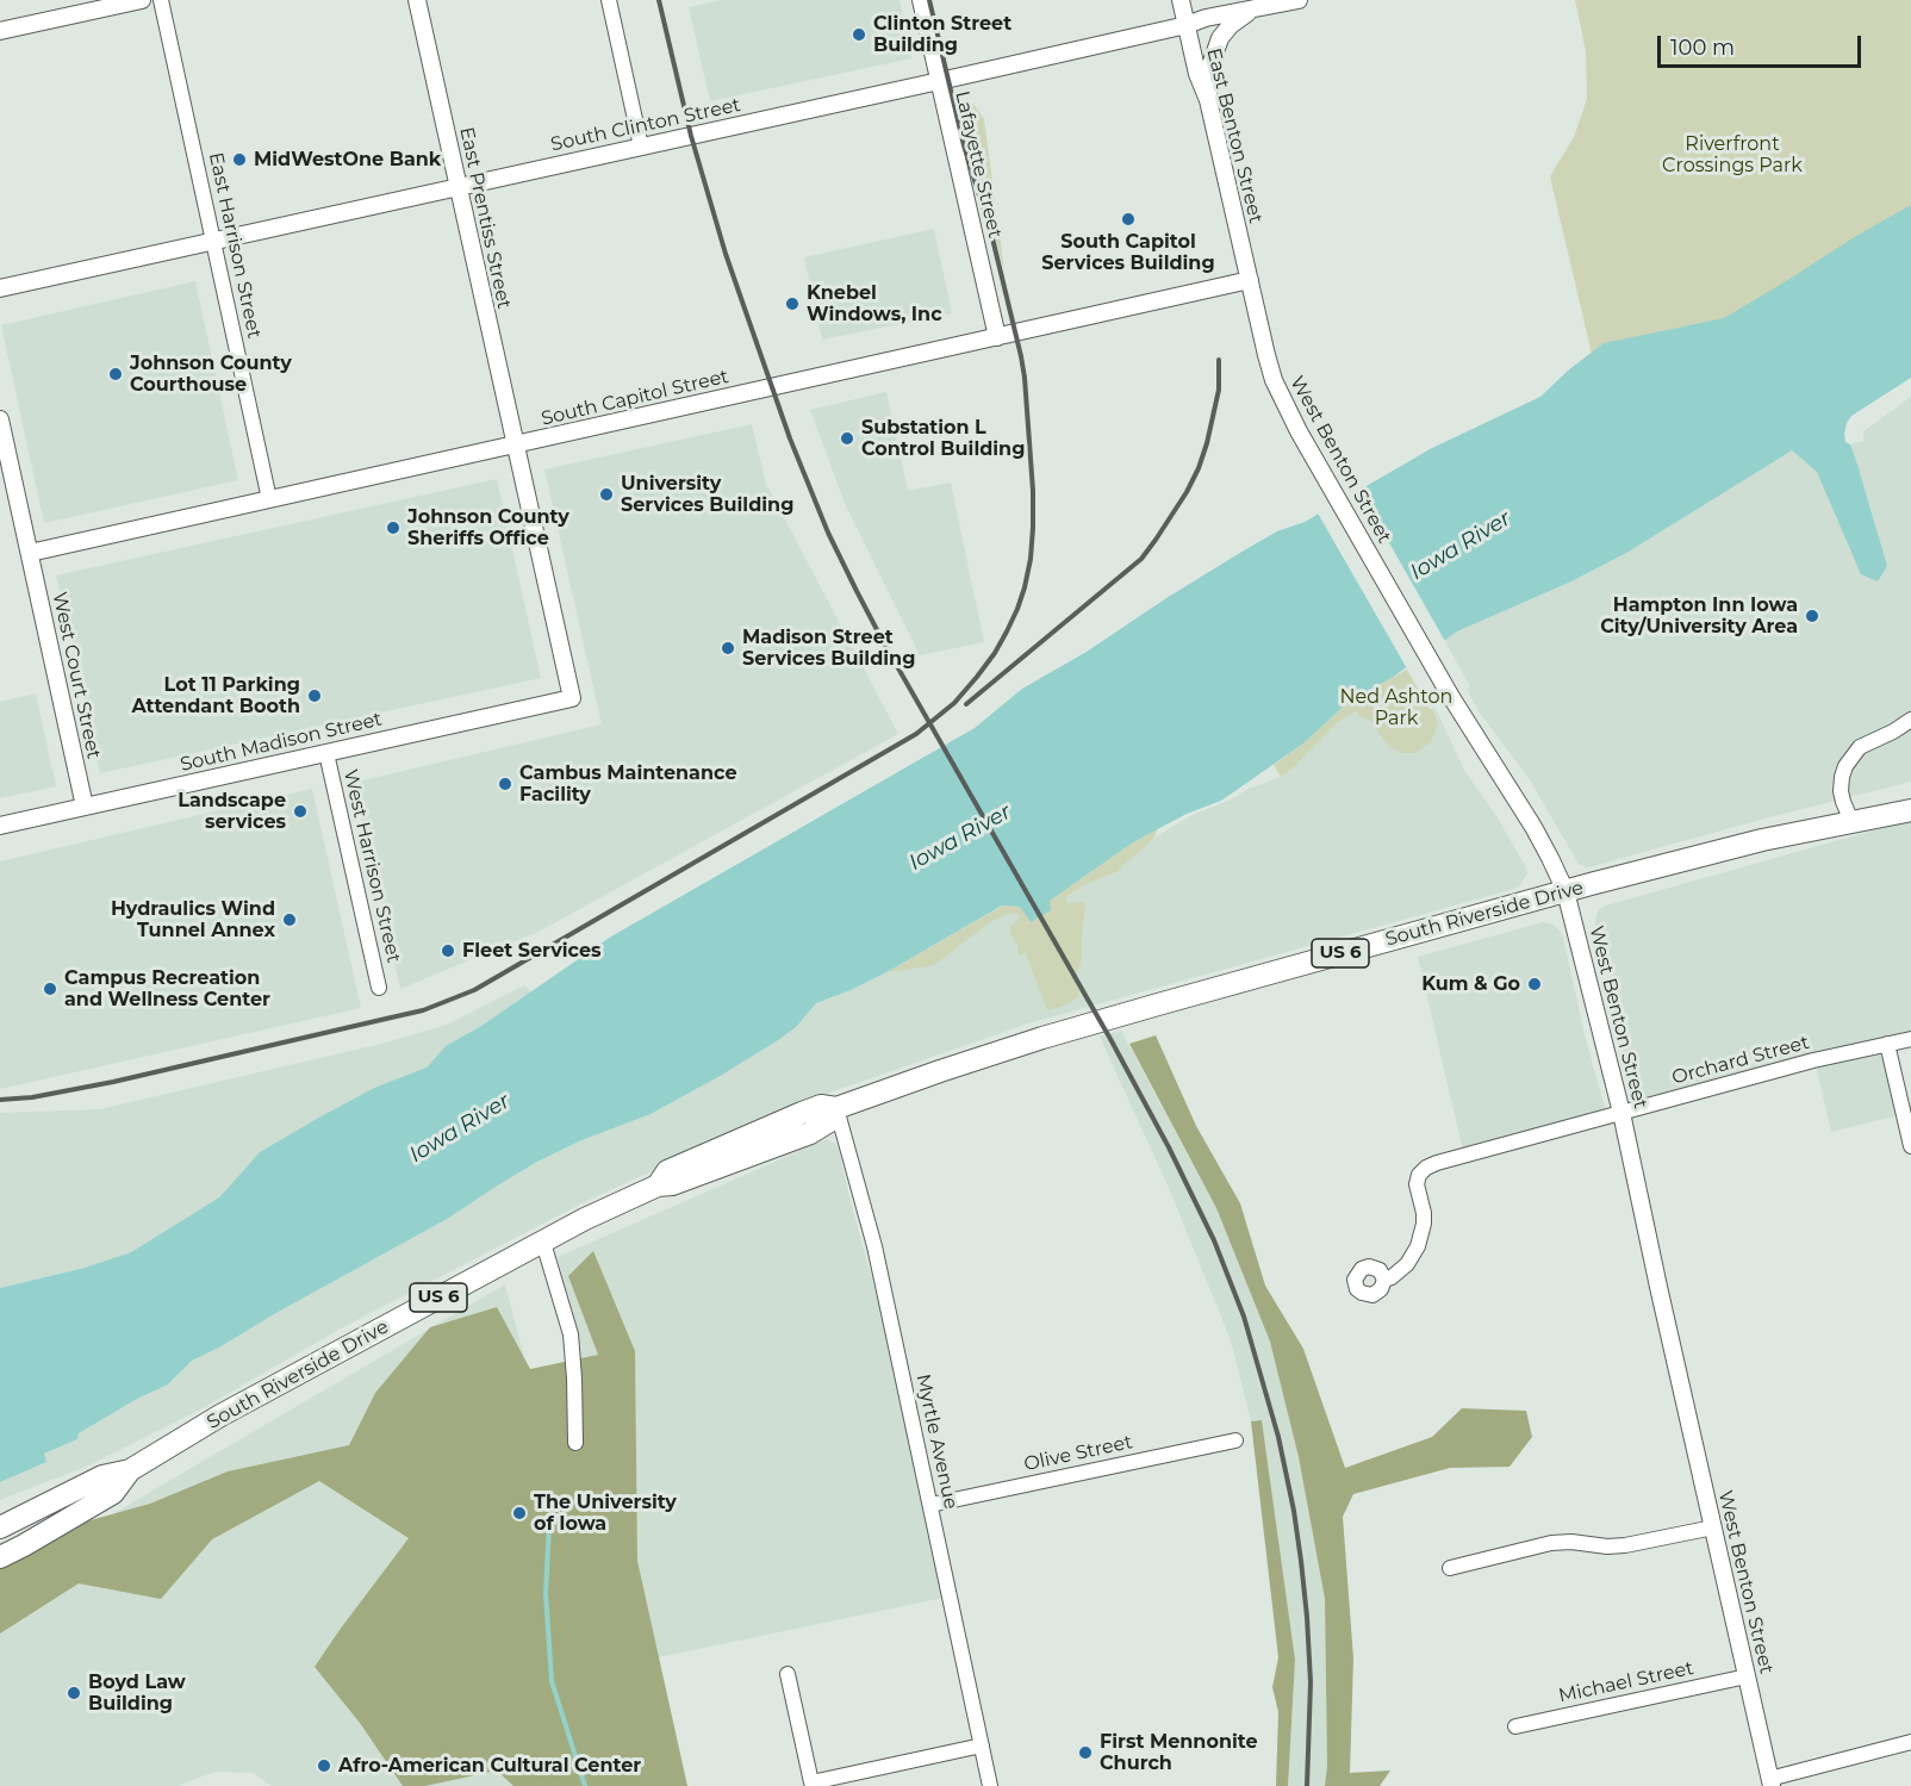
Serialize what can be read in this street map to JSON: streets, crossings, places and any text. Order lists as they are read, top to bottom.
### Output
{
  "streets": {
    "main road": ["South Riverside Drive", "US 6"],
    "street": [
      "South Clinton Street",
      "East Benton Street",
      "Lafayette Street",
      "East Prentiss Street",
      "East Harrison Street",
      "South Capitol Street",
      "West Benton Street",
      "West Court Street",
      "South Madison Street",
      "West Harrison Street",
      "Orchard Street",
      "Myrtle Avenue",
      "Olive Street",
      "Michael Street"
    ]
  },
  "crossings": [
    ["South Clinton Street", "East Benton Street"],
    ["South Clinton Street", "Lafayette Street"],
    ["South Clinton Street", "East Prentiss Street"],
    ["South Clinton Street", "East Harrison Street"],
    ["East Benton Street", "South Capitol Street"],
    ["East Benton Street", "West Benton Street"],
    ["Lafayette Street", "South Capitol Street"],
    ["East Prentiss Street", "South Capitol Street"],
    ["East Prentiss Street", "South Madison Street"],
    ["East Harrison Street", "South Capitol Street"],
    ["South Capitol Street", "West Benton Street"],
    ["South Capitol Street", "West Court Street"],
    ["West Benton Street", "South Riverside Drive"],
    ["West Benton Street", "Orchard Street"],
    ["West Benton Street", "Michael Street"],
    ["West Court Street", "South Madison Street"],
    ["South Madison Street", "West Harrison Street"],
    ["South Riverside Drive", "Myrtle Avenue"],
    ["Myrtle Avenue", "Olive Street"]
  ],
  "water": ["Iowa River"],
  "parks": ["Riverfront Crossings Park", "Ned Ashton Park"],
  "places": [
    "Clinton Street Building",
    "MidWestOne Bank",
    "South Capitol Services Building",
    "Knebel Windows, Inc",
    "Johnson County Courthouse",
    "Substation L Control Building",
    "University Services Building",
    "Johnson County Sheriffs Office",
    "Hampton Inn Iowa City/University Area",
    "Madison Street Services Building",
    "Lot 11 Parking Attendant Booth",
    "Cambus Maintenance Facility",
    "Landscape services",
    "Hydraulics Wind Tunnel Annex",
    "Fleet Services",
    "Kum & Go",
    "Campus Recreation and Wellness Center",
    "The University of Iowa",
    "Boyd Law Building",
    "First Mennonite Church",
    "Afro-American Cultural Center"
  ],
  "scale_bar": "100 m"
}
